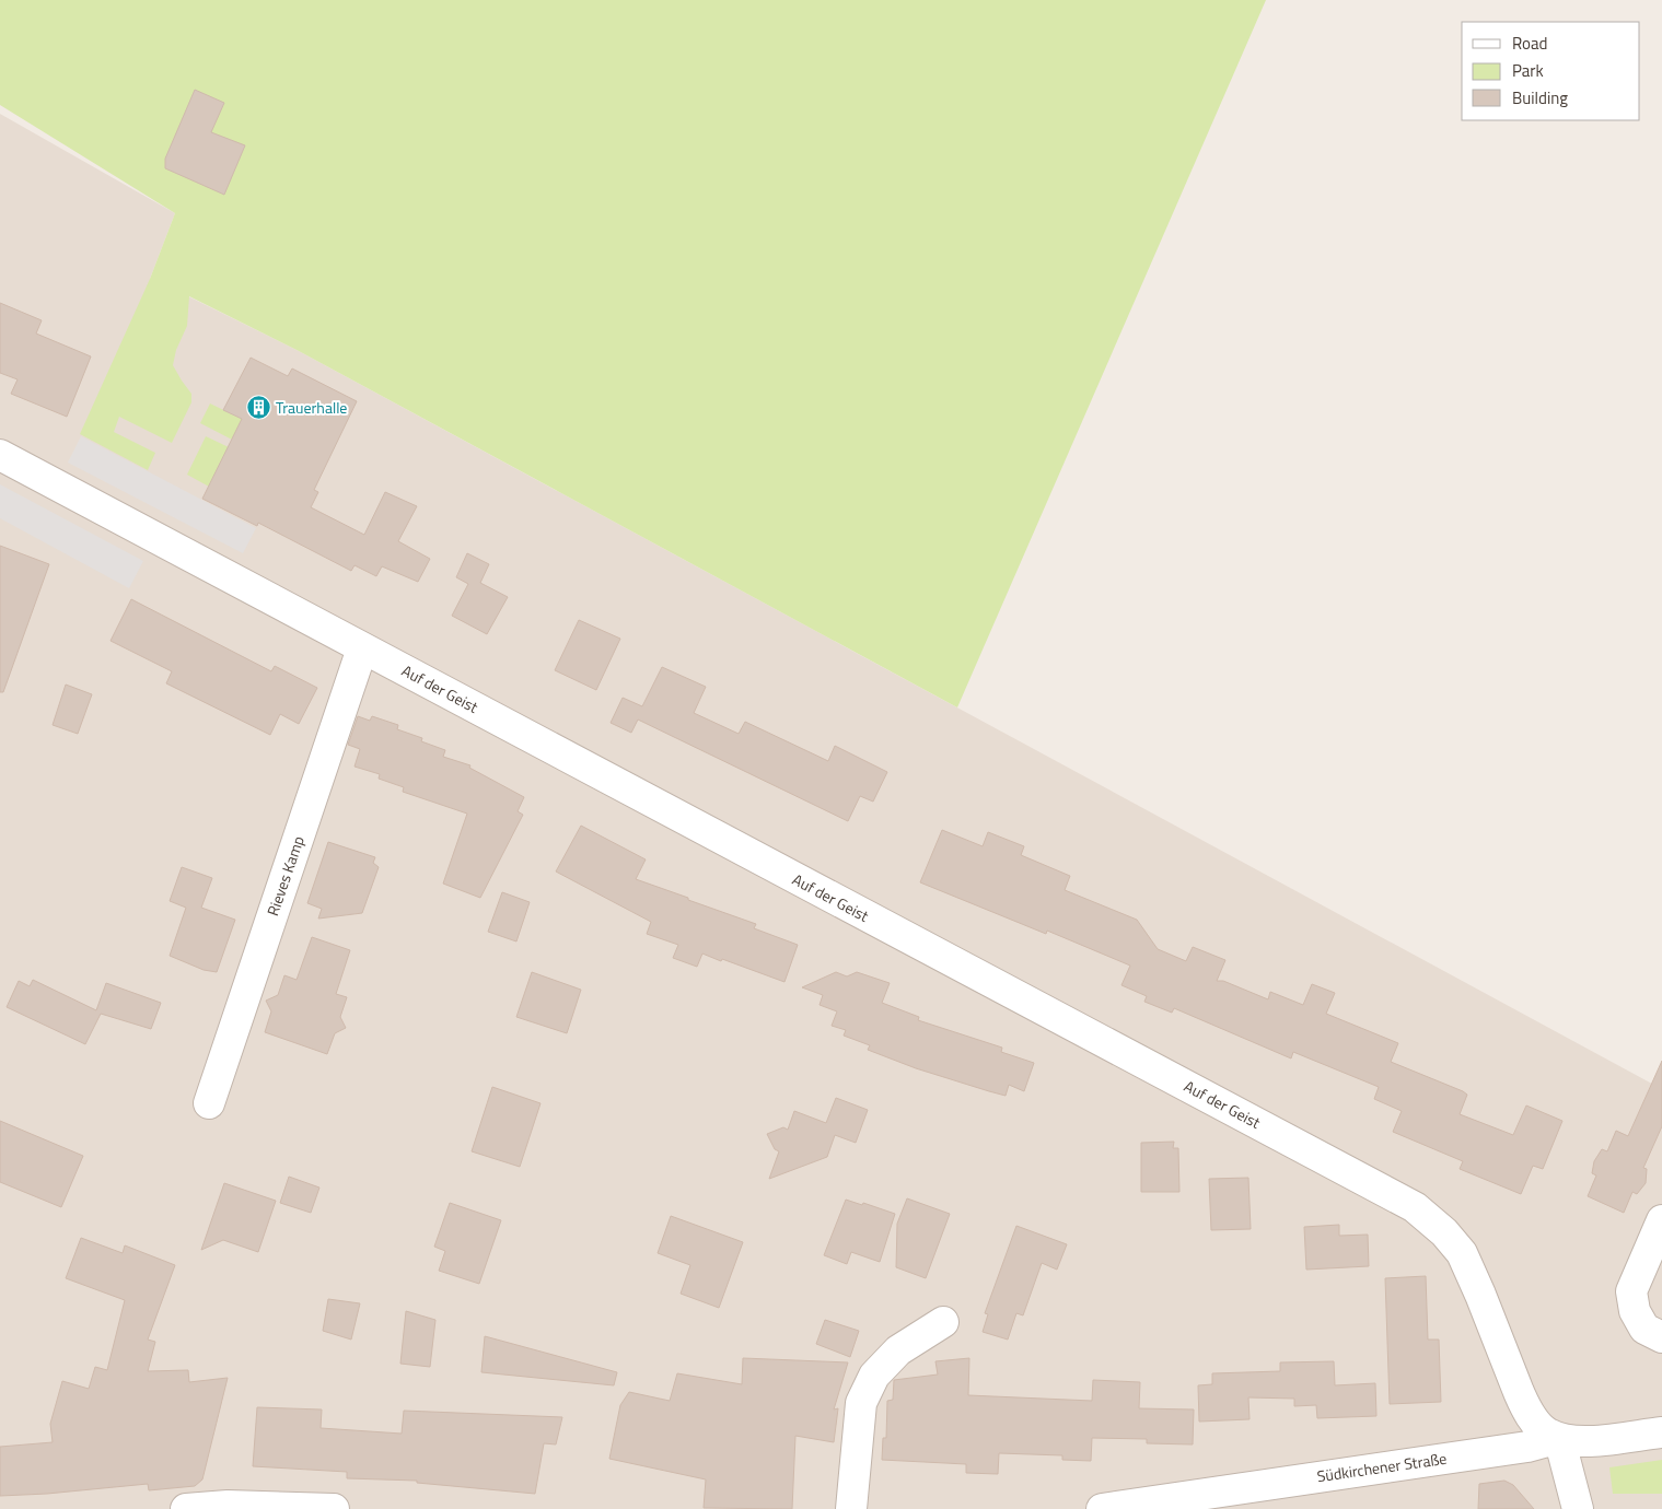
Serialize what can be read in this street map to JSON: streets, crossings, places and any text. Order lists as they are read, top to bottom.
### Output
{
  "streets": {
    "street": ["Auf der Geist", "Rieves Kamp", "Südkirchener Straße"]
  },
  "crossings": [
    ["Auf der Geist", "Rieves Kamp"],
    ["Auf der Geist", "Südkirchener Straße"]
  ],
  "places": {
    "building": ["Trauerhalle"]
  },
  "legend": ["Road", "Park", "Building"]
}
